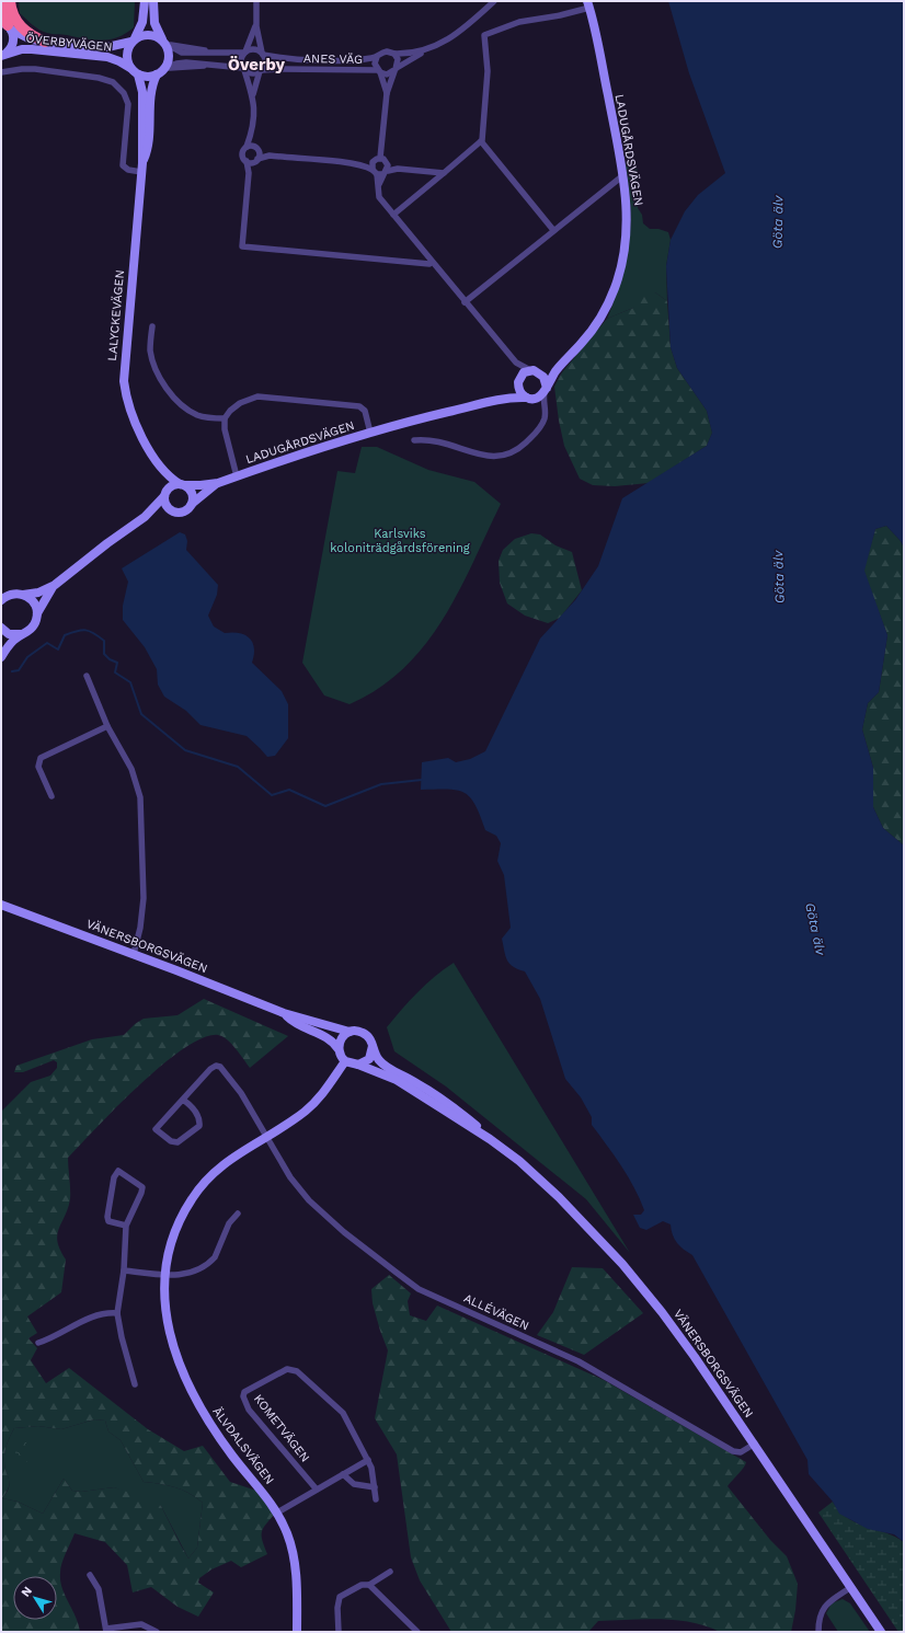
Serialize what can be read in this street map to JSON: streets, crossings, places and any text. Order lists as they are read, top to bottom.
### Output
{
  "streets": {
    "main road": [
      "ÖVERBYVÄGEN",
      "LADUGÅRDSVÄGEN",
      "LALYCKEVÄGEN",
      "VÄNERSBORGSVÄGEN",
      "ÄLVDALSVÄGEN"
    ],
    "street": ["ANES VÄG", "ALLÉVÄGEN", "KOMETVÄGEN"]
  },
  "crossings": [
    ["LADUGÅRDSVÄGEN", "LALYCKEVÄGEN"],
    ["VÄNERSBORGSVÄGEN", "ALLÉVÄGEN"],
    ["VÄNERSBORGSVÄGEN", "ÄLVDALSVÄGEN"],
    ["ALLÉVÄGEN", "ÄLVDALSVÄGEN"]
  ],
  "districts": ["Överby"],
  "water": ["Göta älv"],
  "parks": ["Karlsviks koloniträdgårdsförening"],
  "north": "top left"
}
